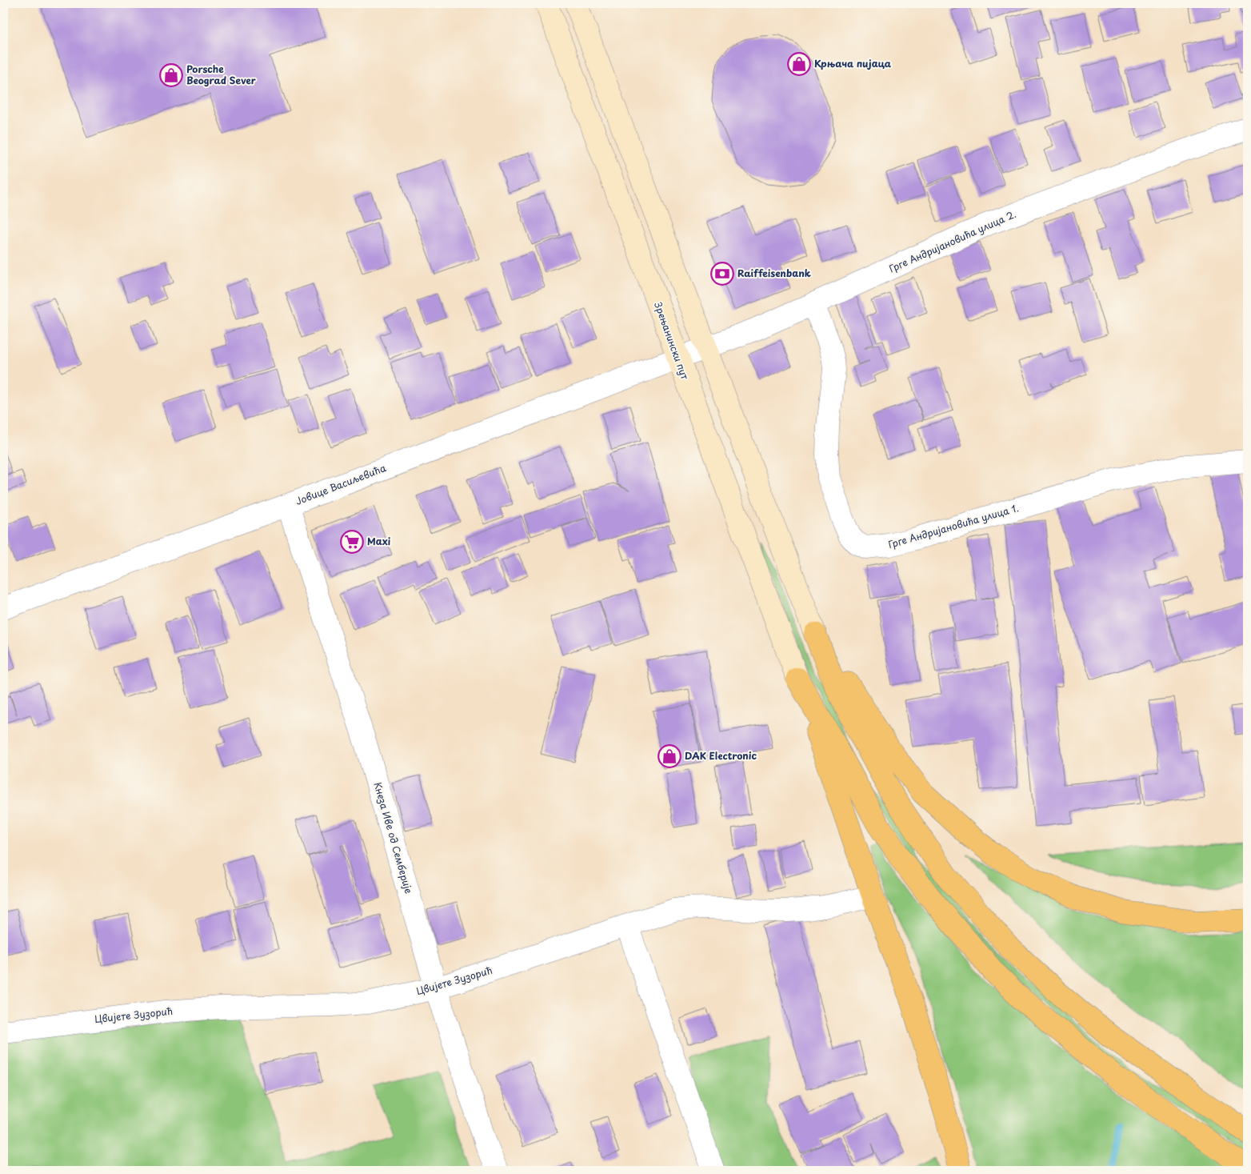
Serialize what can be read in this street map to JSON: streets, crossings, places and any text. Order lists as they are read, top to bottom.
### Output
{
  "streets": {
    "main road": ["Зрењанински пут"],
    "street": [
      "Грге Андријановића улица 2.",
      "Јовице Васиљевића",
      "Грге Андријановића улица 1.",
      "Кнеза Иве од Семберије",
      "Цвијете Зузорић"
    ]
  },
  "crossings": [
    ["Грге Андријановића улица 2.", "Јовице Васиљевића"],
    ["Грге Андријановића улица 2.", "Грге Андријановића улица 1."],
    ["Зрењанински пут", "Јовице Васиљевића"],
    ["Јовице Васиљевића", "Кнеза Иве од Семберије"],
    ["Кнеза Иве од Семберије", "Цвијете Зузорић"]
  ],
  "places": {
    "shop": ["Крњача пијаца", "Porsche Beograd Sever", "DAK Electronic"],
    "bank": ["Raiffeisenbank"],
    "supermarket": ["Maxi"]
  }
}
